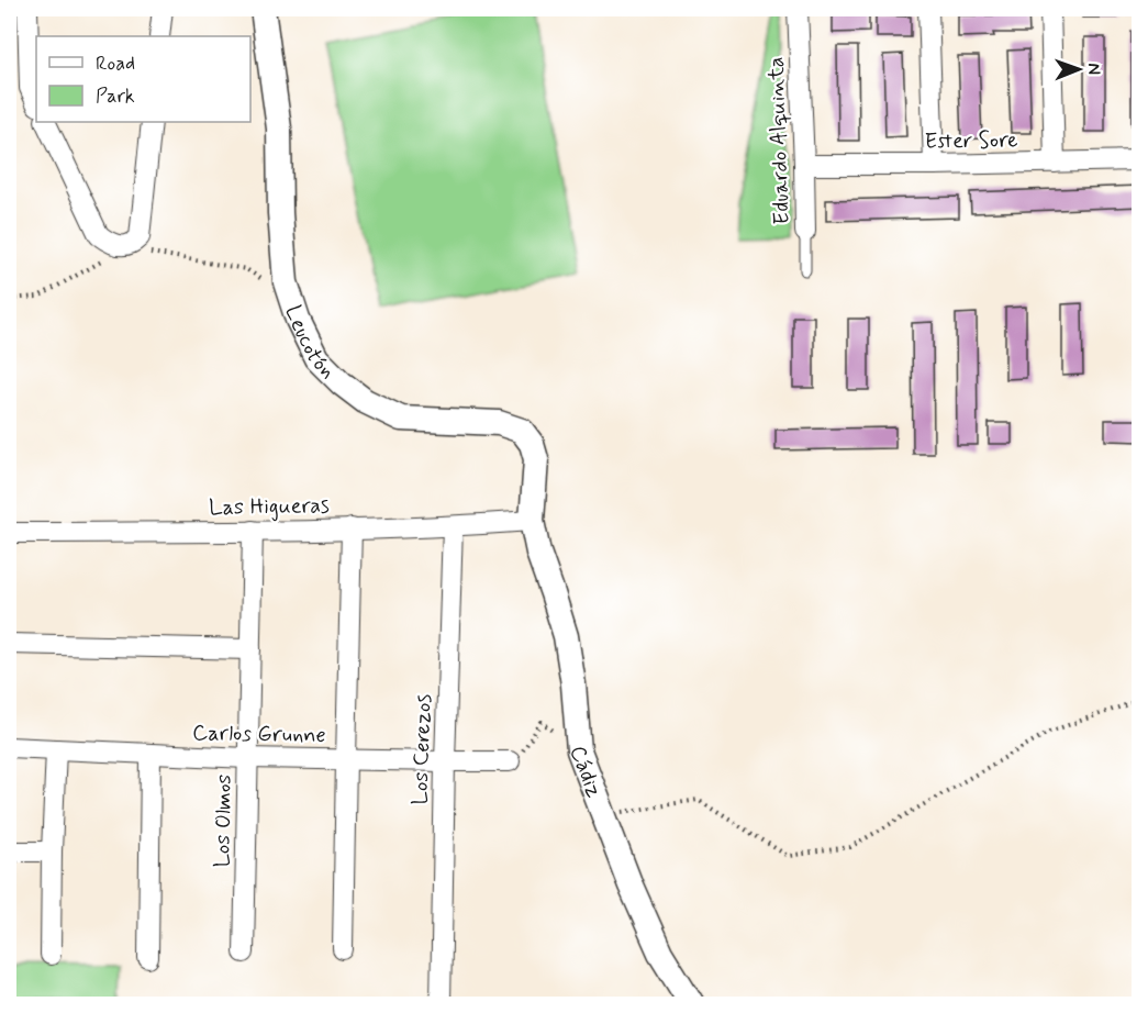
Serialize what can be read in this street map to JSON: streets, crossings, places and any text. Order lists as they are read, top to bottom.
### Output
{
  "streets": {
    "street": [
      "Ester Sore",
      "Eduardo Alquinta",
      "Leucotón",
      "Las Higueras",
      "Carlos Grunne",
      "Los Cerezos",
      "Cádiz",
      "Los Olmos"
    ]
  },
  "crossings": [
    ["Ester Sore", "Eduardo Alquinta"],
    ["Leucotón", "Las Higueras"],
    ["Leucotón", "Cádiz"],
    ["Las Higueras", "Los Cerezos"],
    ["Las Higueras", "Cádiz"],
    ["Las Higueras", "Los Olmos"],
    ["Carlos Grunne", "Los Cerezos"],
    ["Carlos Grunne", "Los Olmos"]
  ],
  "legend": ["Road", "Park"],
  "north": "right"
}
